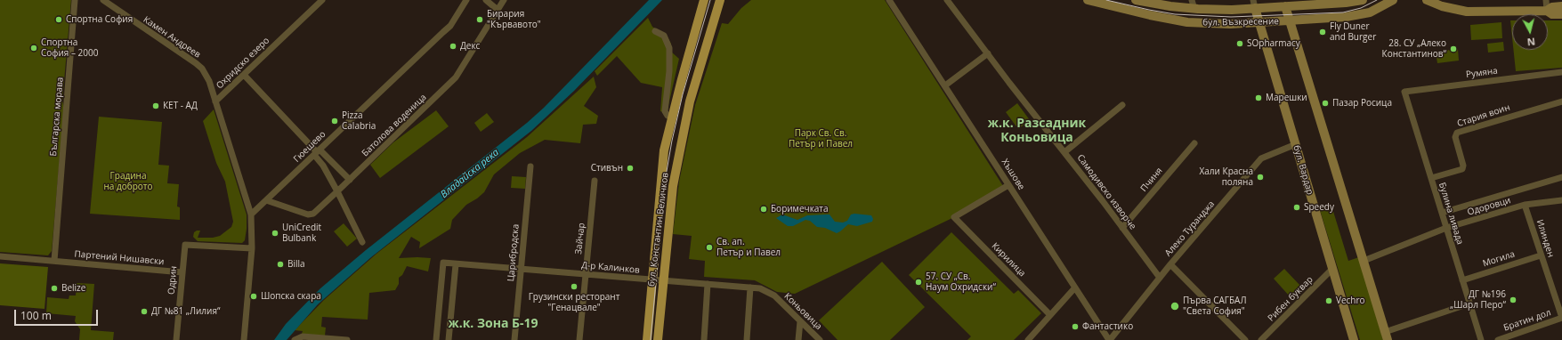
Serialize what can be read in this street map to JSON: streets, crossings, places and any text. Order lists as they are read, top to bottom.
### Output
{
  "streets": {
    "main road": ["бул. Константин Величков"],
    "street": [
      "бул. Възкресение",
      "Камен Андреев",
      "Охридско езеро",
      "Румяна",
      "Стария воин",
      "Българска морава",
      "Батолова воденица",
      "Гюешево",
      "бул. Вардар",
      "Хъшове",
      "Пчиня",
      "Самодивско изворче",
      "Одоровци",
      "Булина ливада",
      "Алеко Туранджа",
      "Зайчар",
      "Илинден",
      "Царибродска",
      "Партений Нишавски",
      "Могила",
      "Кирилица",
      "Д-р Калинков",
      "Одрин",
      "Рибен буквар",
      "Коньовица",
      "Братин дол"
    ]
  },
  "crossings": [
    ["бул. Възкресение", "бул. Вардар"],
    ["Камен Андреев", "Охридско езеро"],
    ["Охридско езеро", "Гюешево"],
    ["Румяна", "Булина ливада"],
    ["Стария воин", "Булина ливада"],
    ["Българска морава", "Партений Нишавски"],
    ["Батолова воденица", "Гюешево"],
    ["бул. Вардар", "Алеко Туранджа"],
    ["бул. Вардар", "Рибен буквар"],
    ["Хъшове", "Алеко Туранджа"],
    ["Хъшове", "Кирилица"],
    ["Пчиня", "Самодивско изворче"],
    ["Самодивско изворче", "Алеко Туранджа"],
    ["Одоровци", "Булина ливада"],
    ["Одоровци", "Илинден"],
    ["Булина ливада", "Могила"],
    ["бул. Константин Величков", "Д-р Калинков"],
    ["Зайчар", "Д-р Калинков"],
    ["Илинден", "Могила"],
    ["Илинден", "Братин дол"],
    ["Царибродска", "Д-р Калинков"],
    ["Партений Нишавски", "Одрин"],
    ["Д-р Калинков", "Коньовица"]
  ],
  "districts": ["ж.к. Разсадник Коньовица", "ж.к. Зона Б-19"],
  "water": ["Владайска река"],
  "parks": ["Парк Св. Св. Петър и Павел", "Градина на доброто"],
  "places": [
    "Спортна София",
    "Бирария \"Кървавото\"",
    "Fly Duner and Burger",
    "SOpharmacy",
    "Декс",
    "Спортна София – 2000",
    "28. СУ „Алеко Константинов“",
    "Марешки",
    "Пазар Росица",
    "КЕТ - АД",
    "Pizza Calabria",
    "Стивън",
    "Хали Красна поляна",
    "Speedy",
    "Боримечката",
    "UniCredit Bulbank",
    "Св. ап. Петър и Павел",
    "Billa",
    "57. СУ „Св. Наум Охридски“",
    "Грузински ресторант \"Генацвале\"",
    "Belize",
    "Шопска скара",
    "ДГ №196 „Шарл Перо“",
    "Vechro",
    "Първа САГБАЛ \"Света София\"",
    "ДГ №81 „Лилия“",
    "Фантастико"
  ],
  "scale_bar": "100 m",
  "north": "bottom"
}
